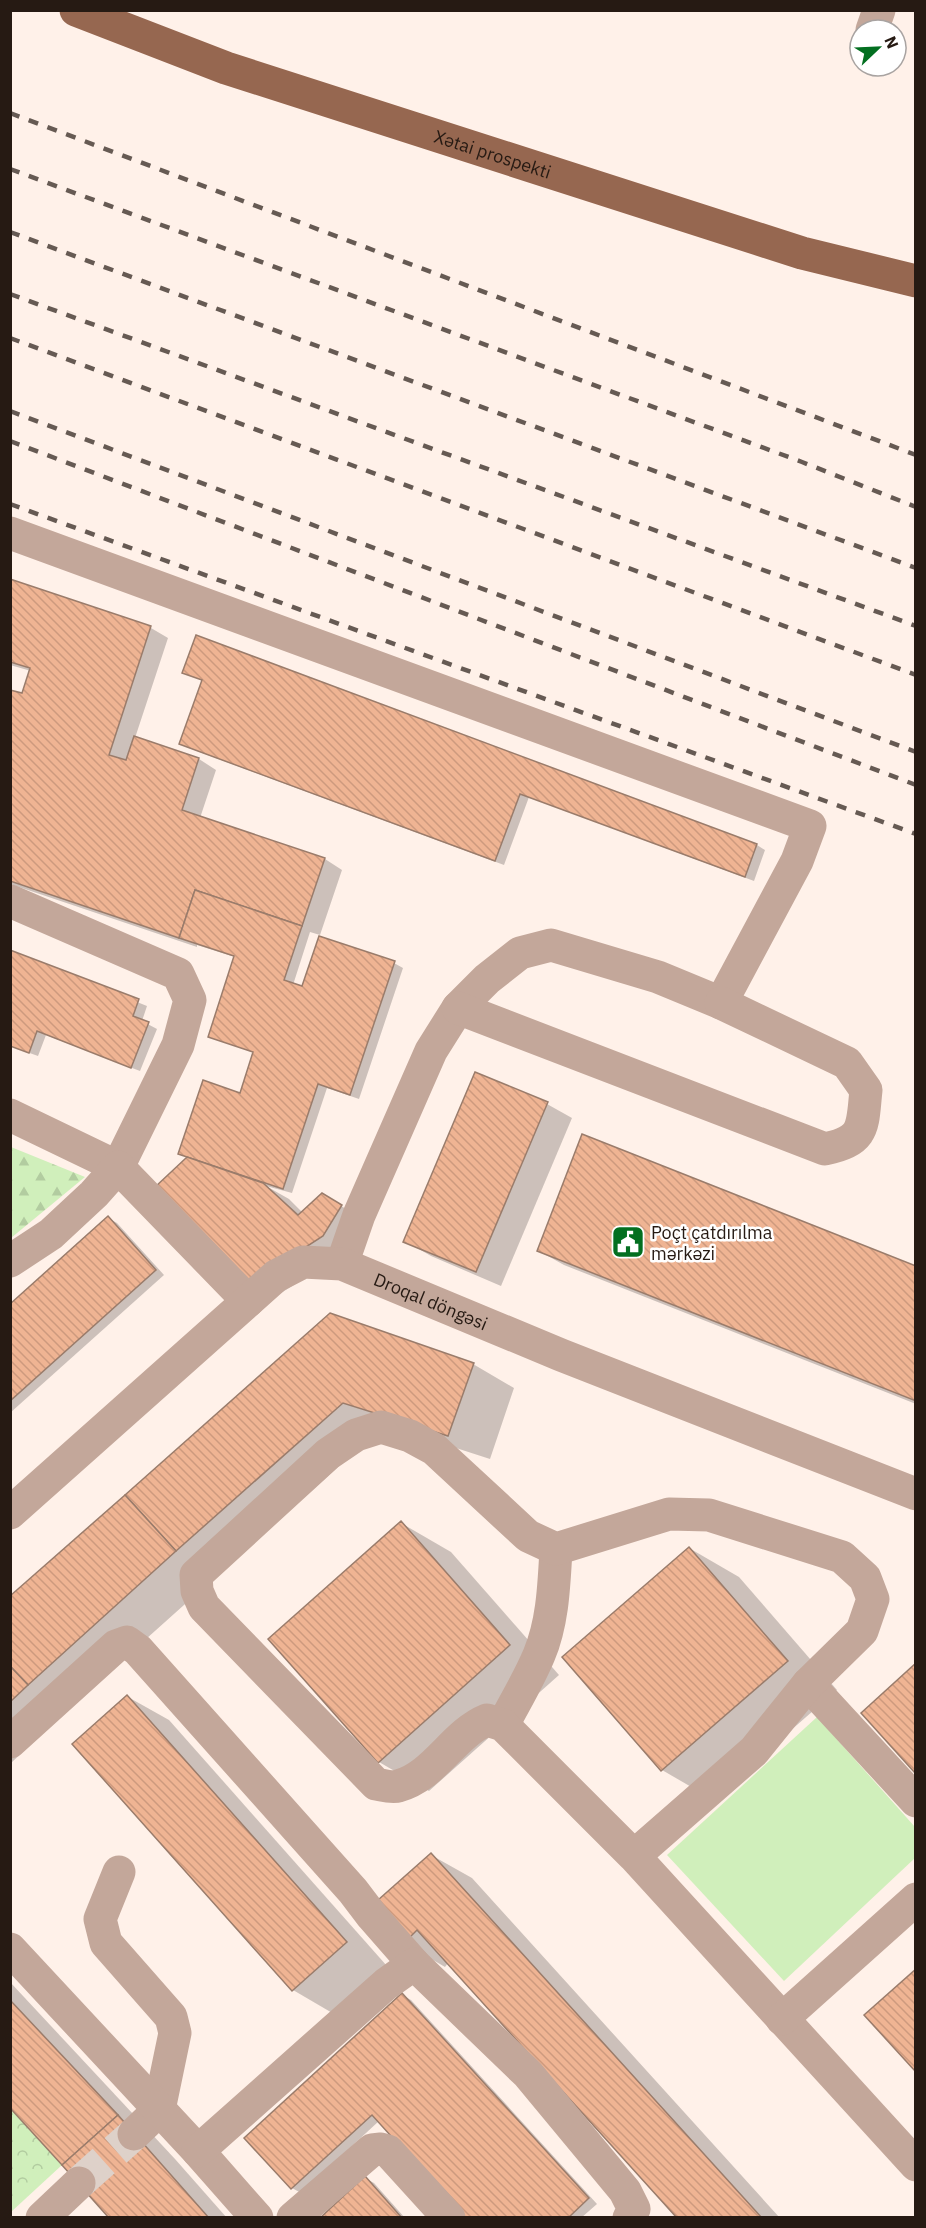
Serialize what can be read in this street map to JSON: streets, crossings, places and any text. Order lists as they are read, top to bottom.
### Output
{
  "streets": {
    "main road": ["Xətai prospekti"],
    "lane": ["Droqal döngəsi"]
  },
  "places": {
    "public building": ["Poçt çatdırılma mərkəzi"]
  },
  "north": "top right"
}
